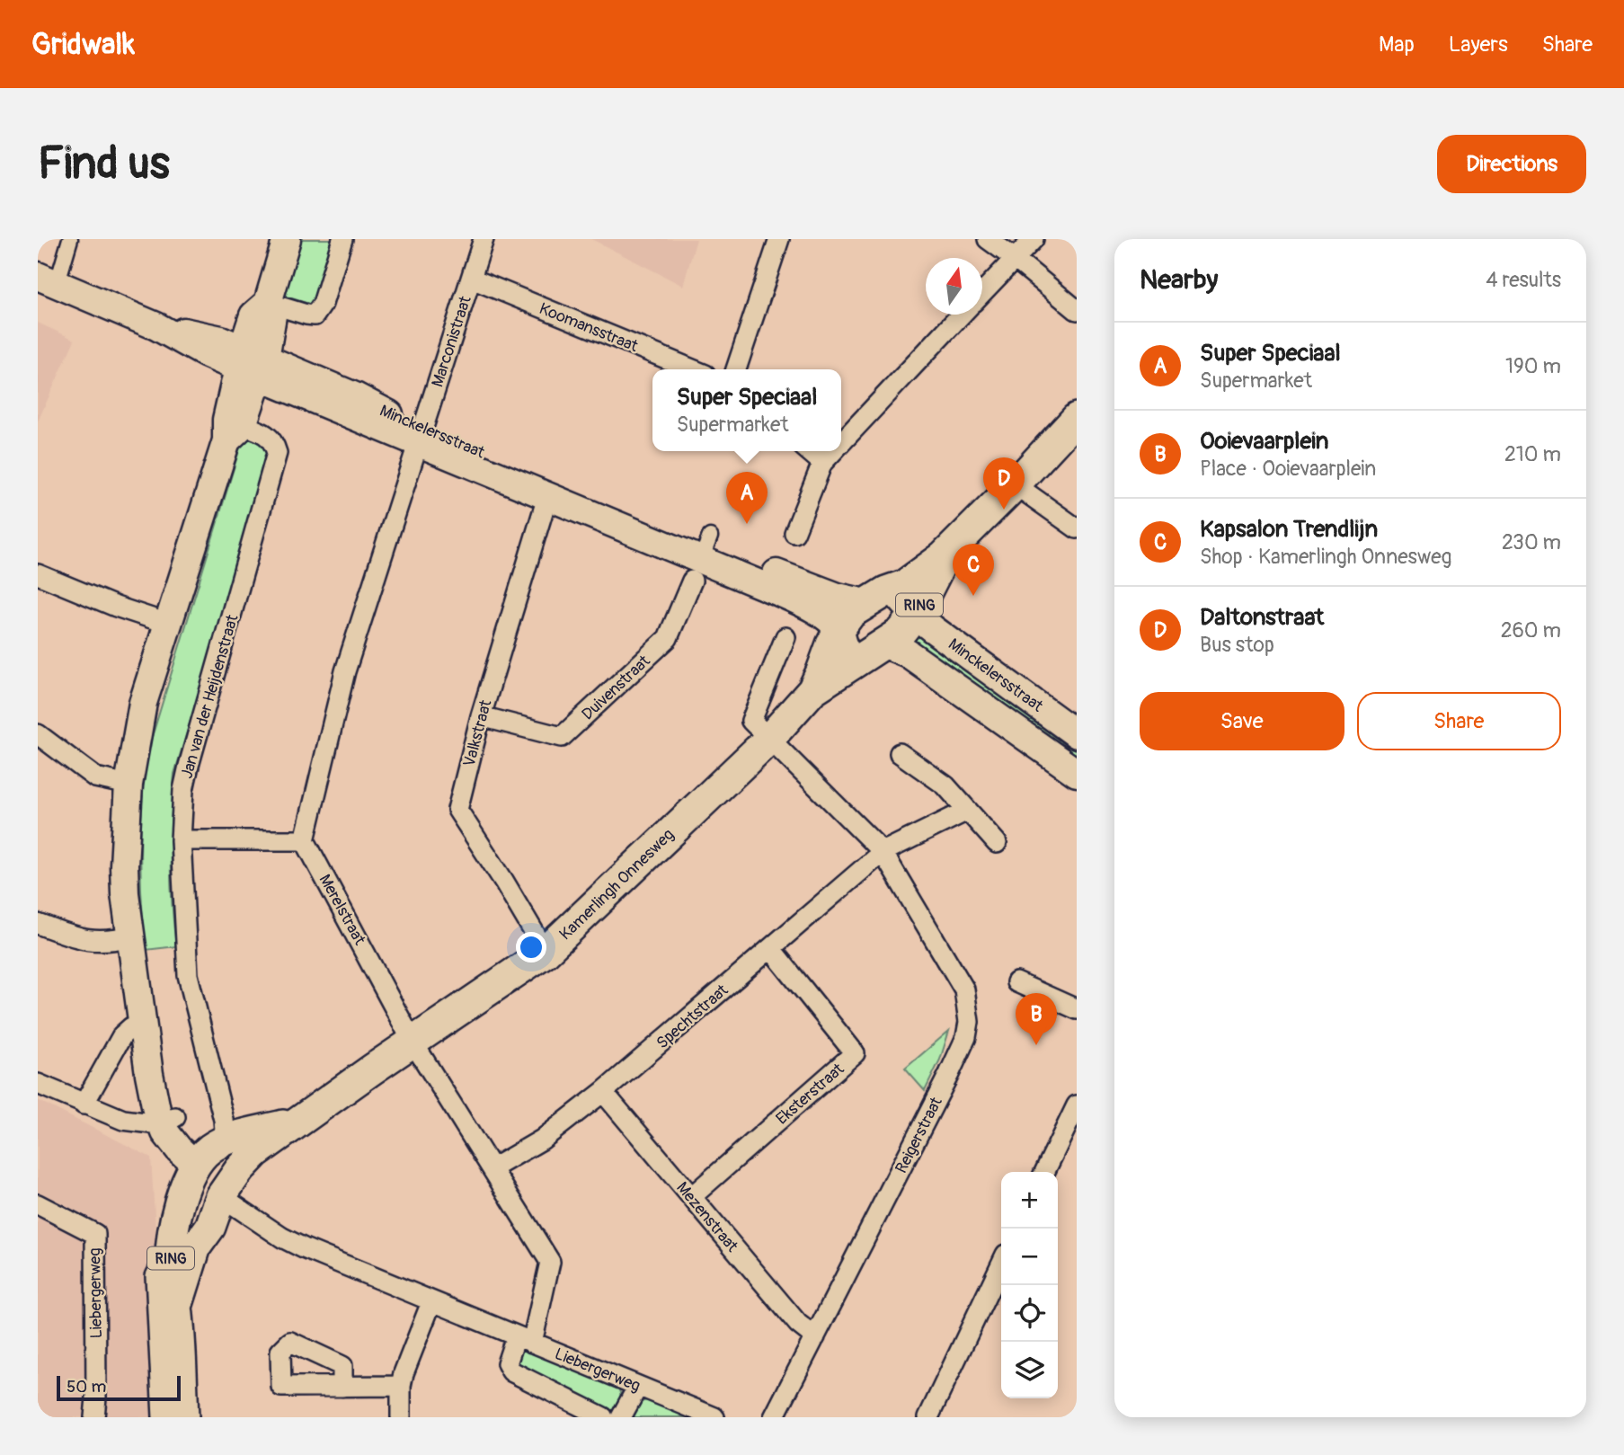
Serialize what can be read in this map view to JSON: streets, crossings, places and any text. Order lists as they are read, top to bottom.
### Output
{
  "streets": {
    "main road": ["Minckelersstraat", "RING", "Kamerlingh Onnesweg"],
    "street": [
      "Koomansstraat",
      "Marconistraat",
      "Duivenstraat",
      "Jan van der Heijdenstraat",
      "Valkstraat",
      "Merelstraat",
      "Spechtstraat",
      "Eksterstraat",
      "Reigerstraat",
      "Mezenstraat",
      "Liebergerweg"
    ]
  },
  "crossings": [
    ["Koomansstraat", "Marconistraat"],
    ["Marconistraat", "Minckelersstraat"],
    ["Minckelersstraat", "Duivenstraat"],
    ["Minckelersstraat", "Valkstraat"],
    ["Minckelersstraat", "Kamerlingh Onnesweg"],
    ["RING", "Jan van der Heijdenstraat"],
    ["RING", "Kamerlingh Onnesweg"],
    ["RING", "Liebergerweg"],
    ["Duivenstraat", "Valkstraat"],
    ["Jan van der Heijdenstraat", "Kamerlingh Onnesweg"],
    ["Valkstraat", "Kamerlingh Onnesweg"],
    ["Kamerlingh Onnesweg", "Merelstraat"],
    ["Kamerlingh Onnesweg", "Reigerstraat"],
    ["Merelstraat", "Spechtstraat"],
    ["Merelstraat", "Liebergerweg"],
    ["Spechtstraat", "Eksterstraat"],
    ["Spechtstraat", "Reigerstraat"],
    ["Spechtstraat", "Mezenstraat"],
    ["Eksterstraat", "Mezenstraat"],
    ["Reigerstraat", "Mezenstraat"]
  ],
  "scale_bar": "50 m",
  "north": "top",
  "page": {
    "header": "Gridwalk",
    "nav": ["Map", "Layers", "Share"],
    "buttons": [
      "Directions",
      ["Save", "Share"]
    ],
    "title": "Find us",
    "heading": ["Nearby", "4 results"],
    "list": [
      {
        "mark": "A",
        "name": "Super Speciaal",
        "note": "Supermarket",
        "value": "190 m"
      },
      {
        "mark": "B",
        "name": "Ooievaarplein",
        "note": "Place · Ooievaarplein",
        "value": "210 m"
      },
      {
        "mark": "C",
        "name": "Kapsalon Trendlijn",
        "note": "Shop · Kamerlingh Onnesweg",
        "value": "230 m"
      },
      {
        "mark": "D",
        "name": "Daltonstraat",
        "note": "Bus stop",
        "value": "260 m"
      }
    ],
    "popup": ["Super Speciaal", "Supermarket"],
    "pins": [
      "D",
      "A",
      "C",
      "B"
    ],
    "map_buttons": ["+", "−"],
    "scale": "50 m"
  }
}
